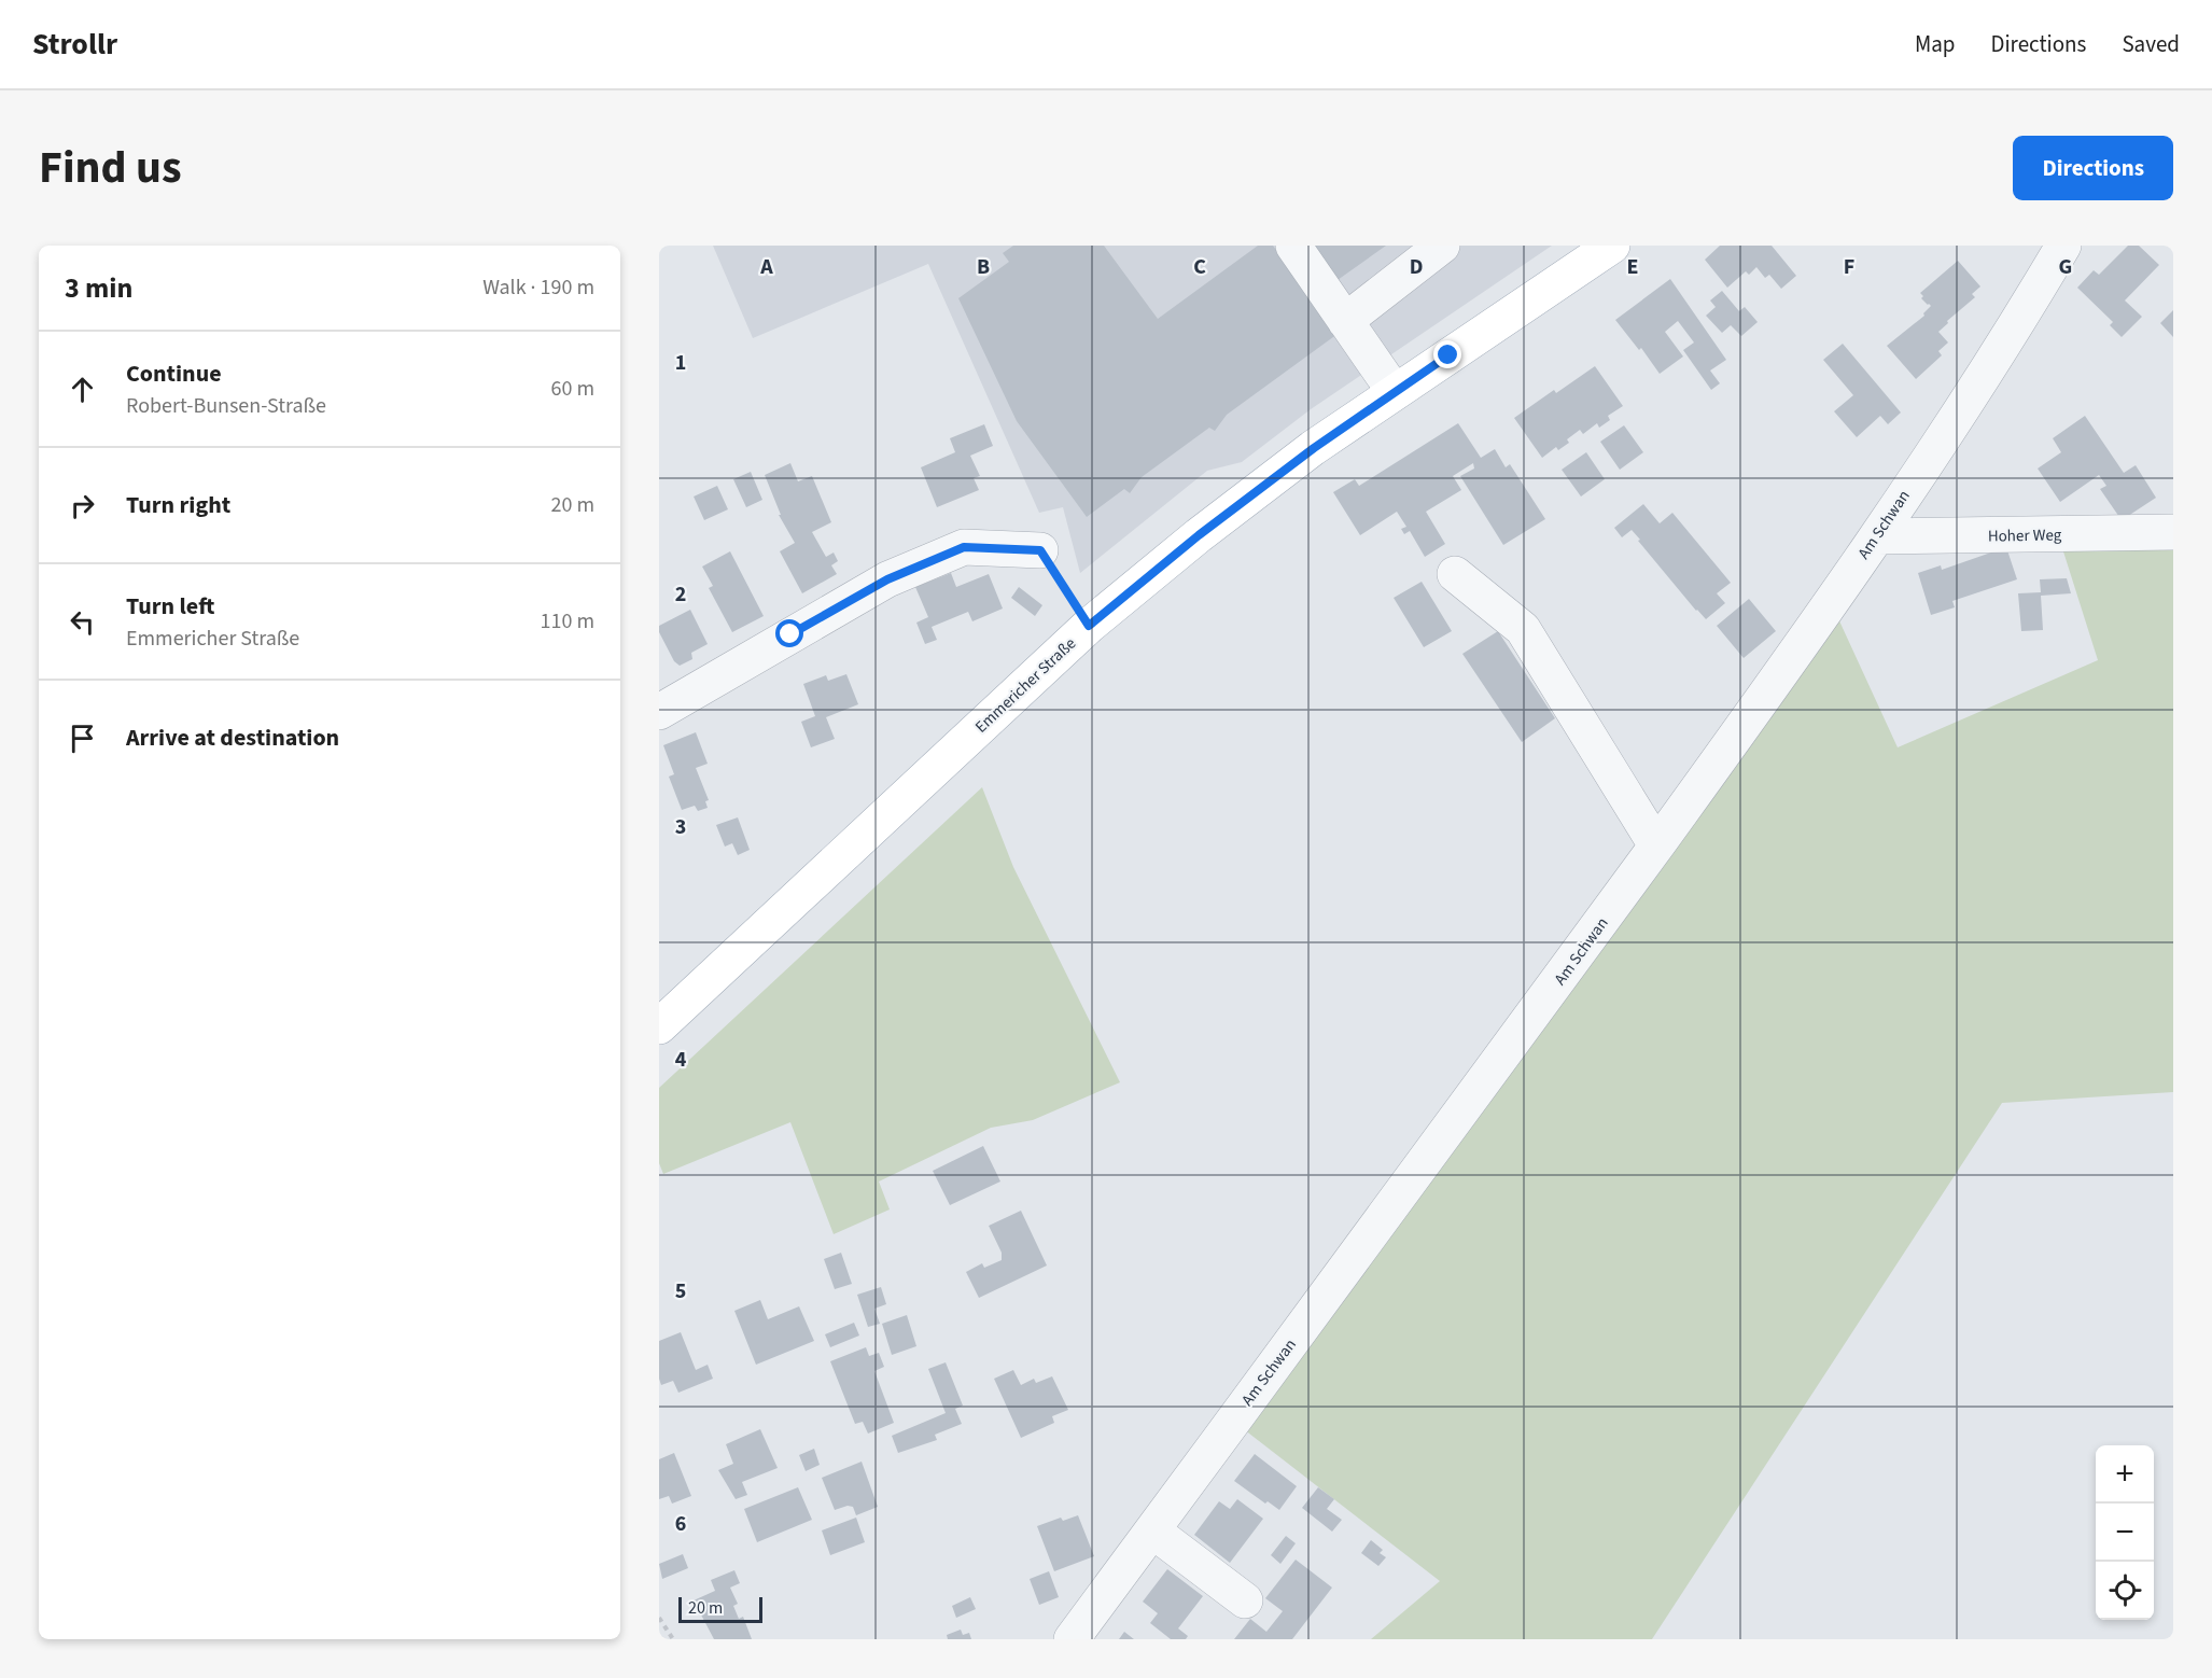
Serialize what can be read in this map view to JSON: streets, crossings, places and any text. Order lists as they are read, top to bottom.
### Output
{
  "streets": {
    "main road": ["Emmericher Straße"],
    "street": ["Am Schwan", "Hoher Weg"]
  },
  "crossings": [
    ["Am Schwan", "Hoher Weg"]
  ],
  "scale_bar": "20 m",
  "page": {
    "header": "Strollr",
    "nav": ["Map", "Directions", "Saved"],
    "title": "Find us",
    "buttons": "Directions",
    "heading": ["3 min", "Walk · 190 m"],
    "list": [
      ["Continue", "Robert-Bunsen-Straße", "60 m"],
      ["Turn right", "20 m"],
      ["Turn left", "Emmericher Straße", "110 m"],
      "Arrive at destination"
    ],
    "map_buttons": ["+", "−"],
    "scale": "20 m"
  },
  "grid": {
    "columns": [
      "A",
      "B",
      "C",
      "D",
      "E",
      "F",
      "G"
    ],
    "rows": [
      "1",
      "2",
      "3",
      "4",
      "5",
      "6"
    ]
  }
}
